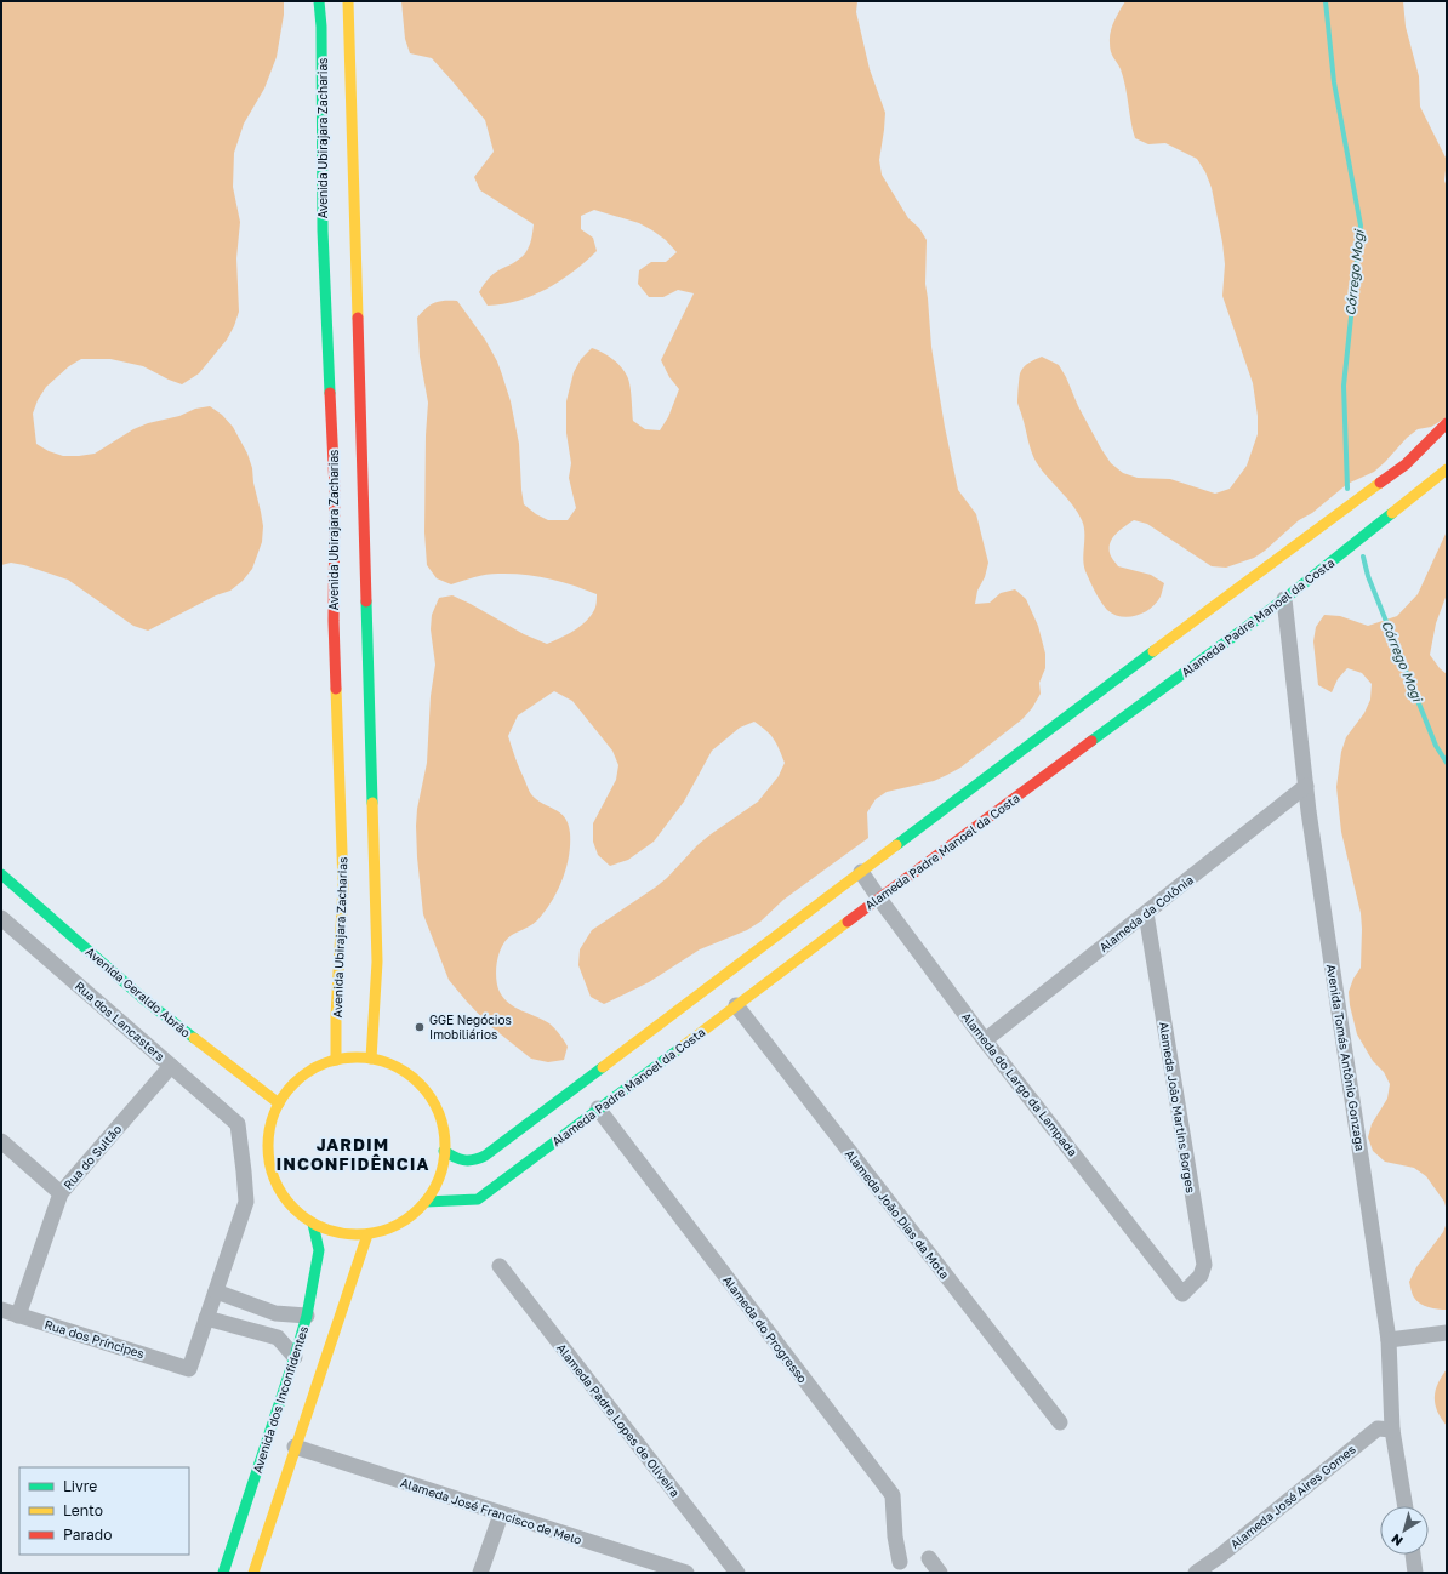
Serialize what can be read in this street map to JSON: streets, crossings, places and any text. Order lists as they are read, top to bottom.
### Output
{
  "streets": {
    "main road": [
      "Avenida Ubirajara Zacharias",
      "Alameda Padre Manoel da Costa",
      "Avenida Geraldo Abrão",
      "Avenida dos Inconfidentes"
    ],
    "street": [
      "Alameda da Colônia",
      "Rua dos Lancasters",
      "Avenida Tomás Antônio Gonzaga",
      "Alameda do Largo da Lampada",
      "Alameda João Martins Borges",
      "Rua do Sultão",
      "Alameda João Dias da Mota",
      "Alameda do Progresso",
      "Rua dos Príncipes",
      "Alameda Padre Lopes de Oliveira",
      "Alameda José Aires Gomes",
      "Alameda José Francisco de Melo"
    ]
  },
  "crossings": [
    ["Alameda Padre Manoel da Costa", "Avenida Tomás Antônio Gonzaga"],
    ["Alameda Padre Manoel da Costa", "Alameda do Largo da Lampada"],
    ["Alameda Padre Manoel da Costa", "Alameda João Dias da Mota"],
    ["Alameda Padre Manoel da Costa", "Alameda do Progresso"],
    ["Alameda da Colônia", "Avenida Tomás Antônio Gonzaga"],
    ["Alameda da Colônia", "Alameda do Largo da Lampada"],
    ["Alameda da Colônia", "Alameda João Martins Borges"],
    ["Rua dos Lancasters", "Rua do Sultão"],
    ["Avenida Tomás Antônio Gonzaga", "Alameda José Aires Gomes"],
    ["Alameda do Largo da Lampada", "Alameda João Martins Borges"],
    ["Rua do Sultão", "Rua dos Príncipes"],
    ["Avenida dos Inconfidentes", "Alameda José Francisco de Melo"]
  ],
  "districts": ["JARDIM INCONFIDÊNCIA"],
  "water": ["Córrego Mogi"],
  "places": ["GGE Negócios Imobiliários"],
  "legend": ["Livre", "Lento", "Parado"],
  "north": "bottom left"
}
